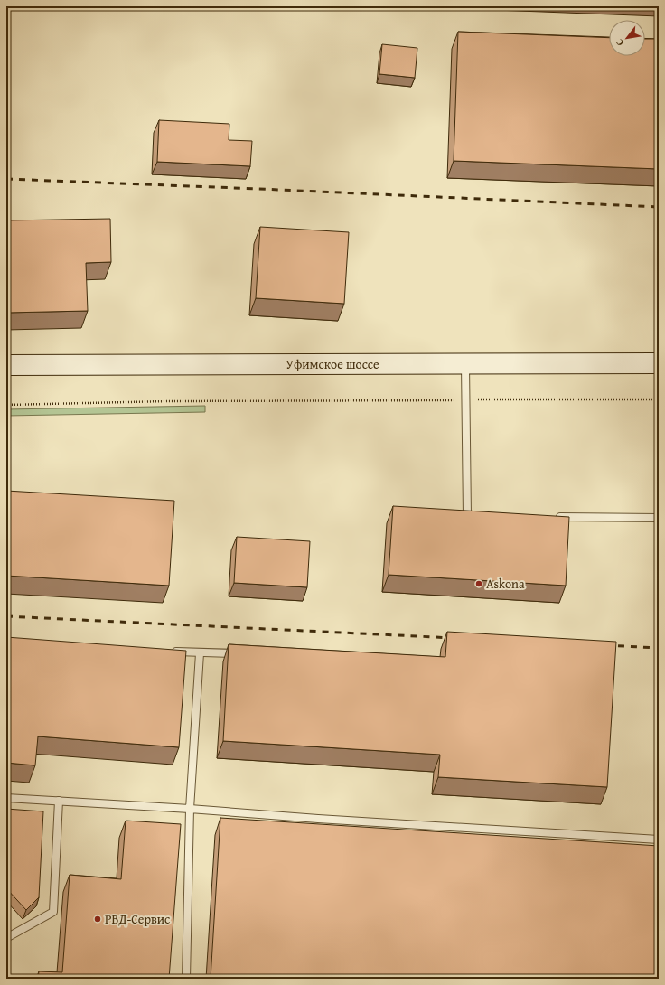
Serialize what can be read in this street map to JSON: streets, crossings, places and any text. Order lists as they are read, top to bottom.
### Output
{
  "streets": {
    "main road": ["Уфимское шоссе"]
  },
  "places": ["Askona", "РВД-Сервис"],
  "north": "bottom left"
}
